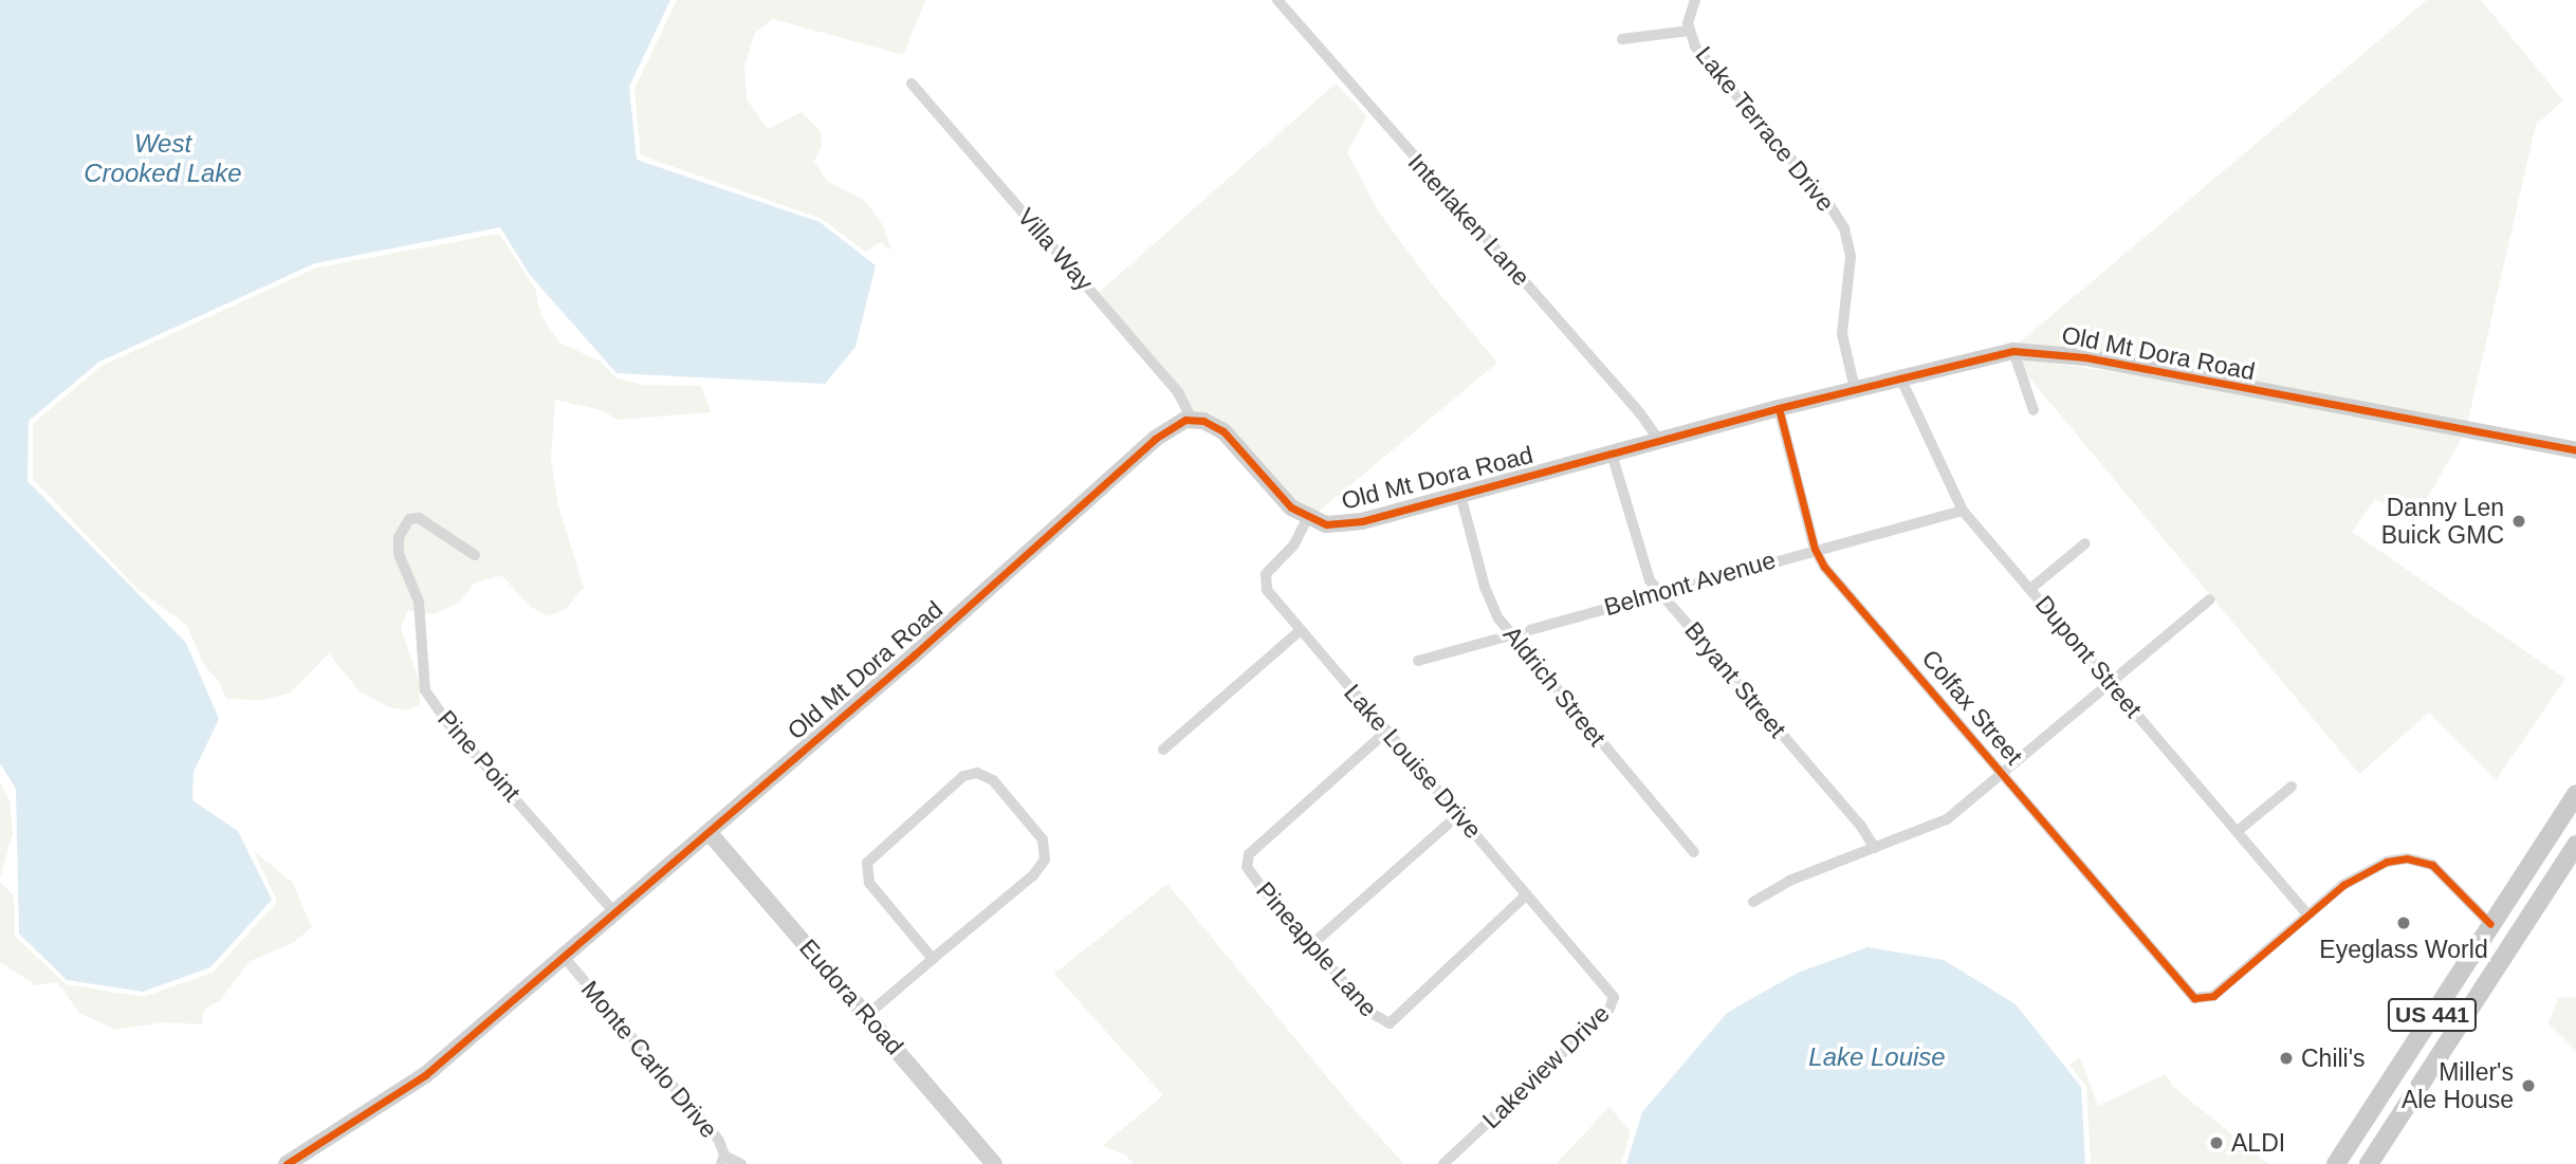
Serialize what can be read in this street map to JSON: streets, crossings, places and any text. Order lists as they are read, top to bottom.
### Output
{
  "streets": {
    "main road": ["US 441"],
    "street": [
      "Lake Terrace Drive",
      "Interlaken Lane",
      "Villa Way",
      "Old Mt Dora Road",
      "Belmont Avenue",
      "Dupont Street",
      "Bryant Street",
      "Aldrich Street",
      "Colfax Street",
      "Pine Point",
      "Lake Louise Drive",
      "Pineapple Lane",
      "Eudora Road",
      "Monte Carlo Drive",
      "Lakeview Drive"
    ]
  },
  "crossings": [
    ["Lake Terrace Drive", "Old Mt Dora Road"],
    ["Interlaken Lane", "Old Mt Dora Road"],
    ["Villa Way", "Old Mt Dora Road"],
    ["Old Mt Dora Road", "Dupont Street"],
    ["Old Mt Dora Road", "Bryant Street"],
    ["Old Mt Dora Road", "Aldrich Street"],
    ["Old Mt Dora Road", "Colfax Street"],
    ["Old Mt Dora Road", "Pine Point"],
    ["Old Mt Dora Road", "Lake Louise Drive"],
    ["Old Mt Dora Road", "Eudora Road"],
    ["Old Mt Dora Road", "Monte Carlo Drive"],
    ["Belmont Avenue", "Dupont Street"],
    ["Belmont Avenue", "Bryant Street"],
    ["Belmont Avenue", "Aldrich Street"],
    ["Belmont Avenue", "Colfax Street"],
    ["Dupont Street", "Colfax Street"],
    ["Lake Louise Drive", "Pineapple Lane"],
    ["Lake Louise Drive", "Lakeview Drive"]
  ],
  "water": ["West Crooked Lake", "Lake Louise"],
  "places": [
    "Danny Len Buick GMC",
    "Eyeglass World",
    "Chili's",
    "Miller's Ale House",
    "ALDI"
  ]
}
